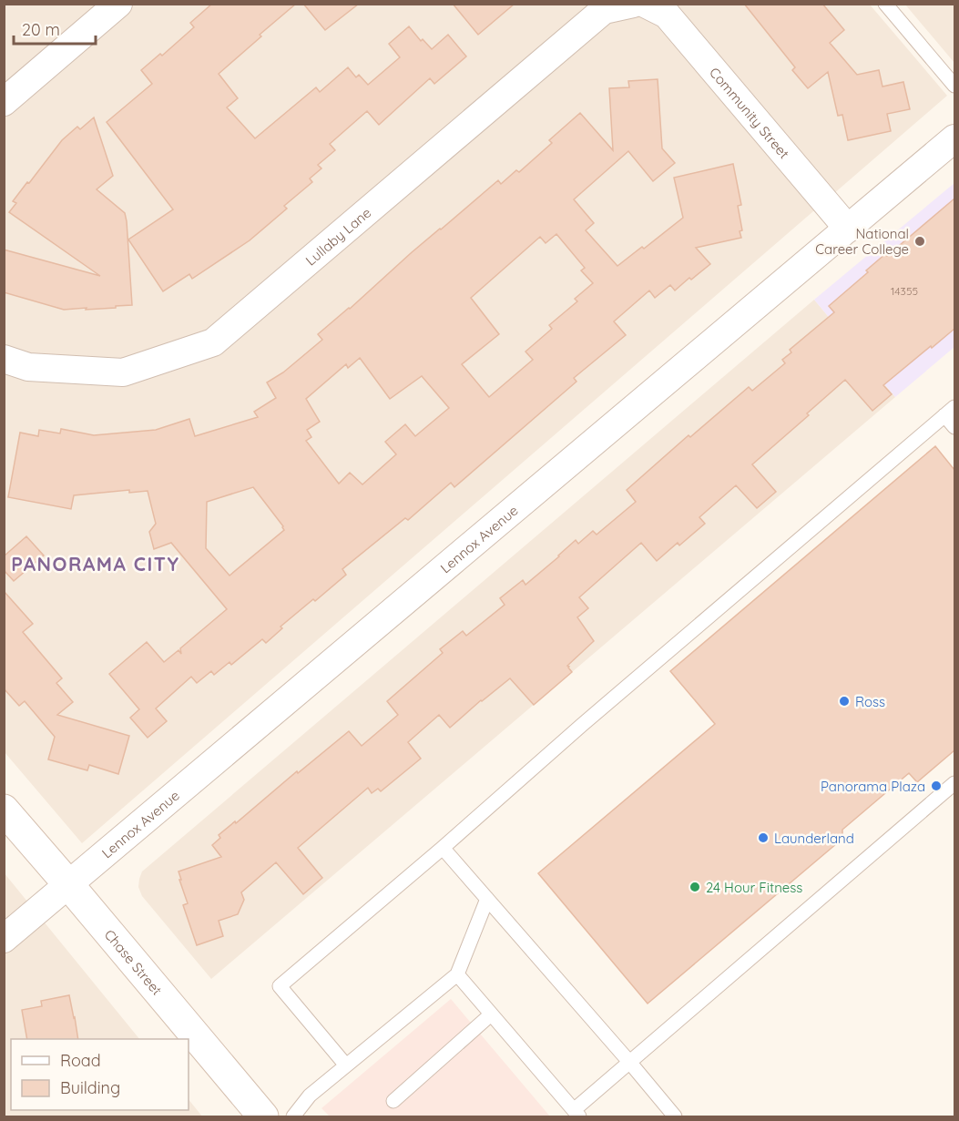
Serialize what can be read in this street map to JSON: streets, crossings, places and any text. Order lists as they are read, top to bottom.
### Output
{
  "streets": {
    "street": [
      "Community Street",
      "Lullaby Lane",
      "Lennox Avenue",
      "Chase Street"
    ]
  },
  "crossings": [
    ["Community Street", "Lennox Avenue"],
    ["Lennox Avenue", "Chase Street"]
  ],
  "districts": ["PANORAMA CITY"],
  "places": [
    "National Career College",
    "Ross",
    "Panorama Plaza",
    "Launderland",
    "24 Hour Fitness"
  ],
  "house_numbers": ["14355"],
  "legend": ["Road", "Building"],
  "scale_bar": "20 m"
}
